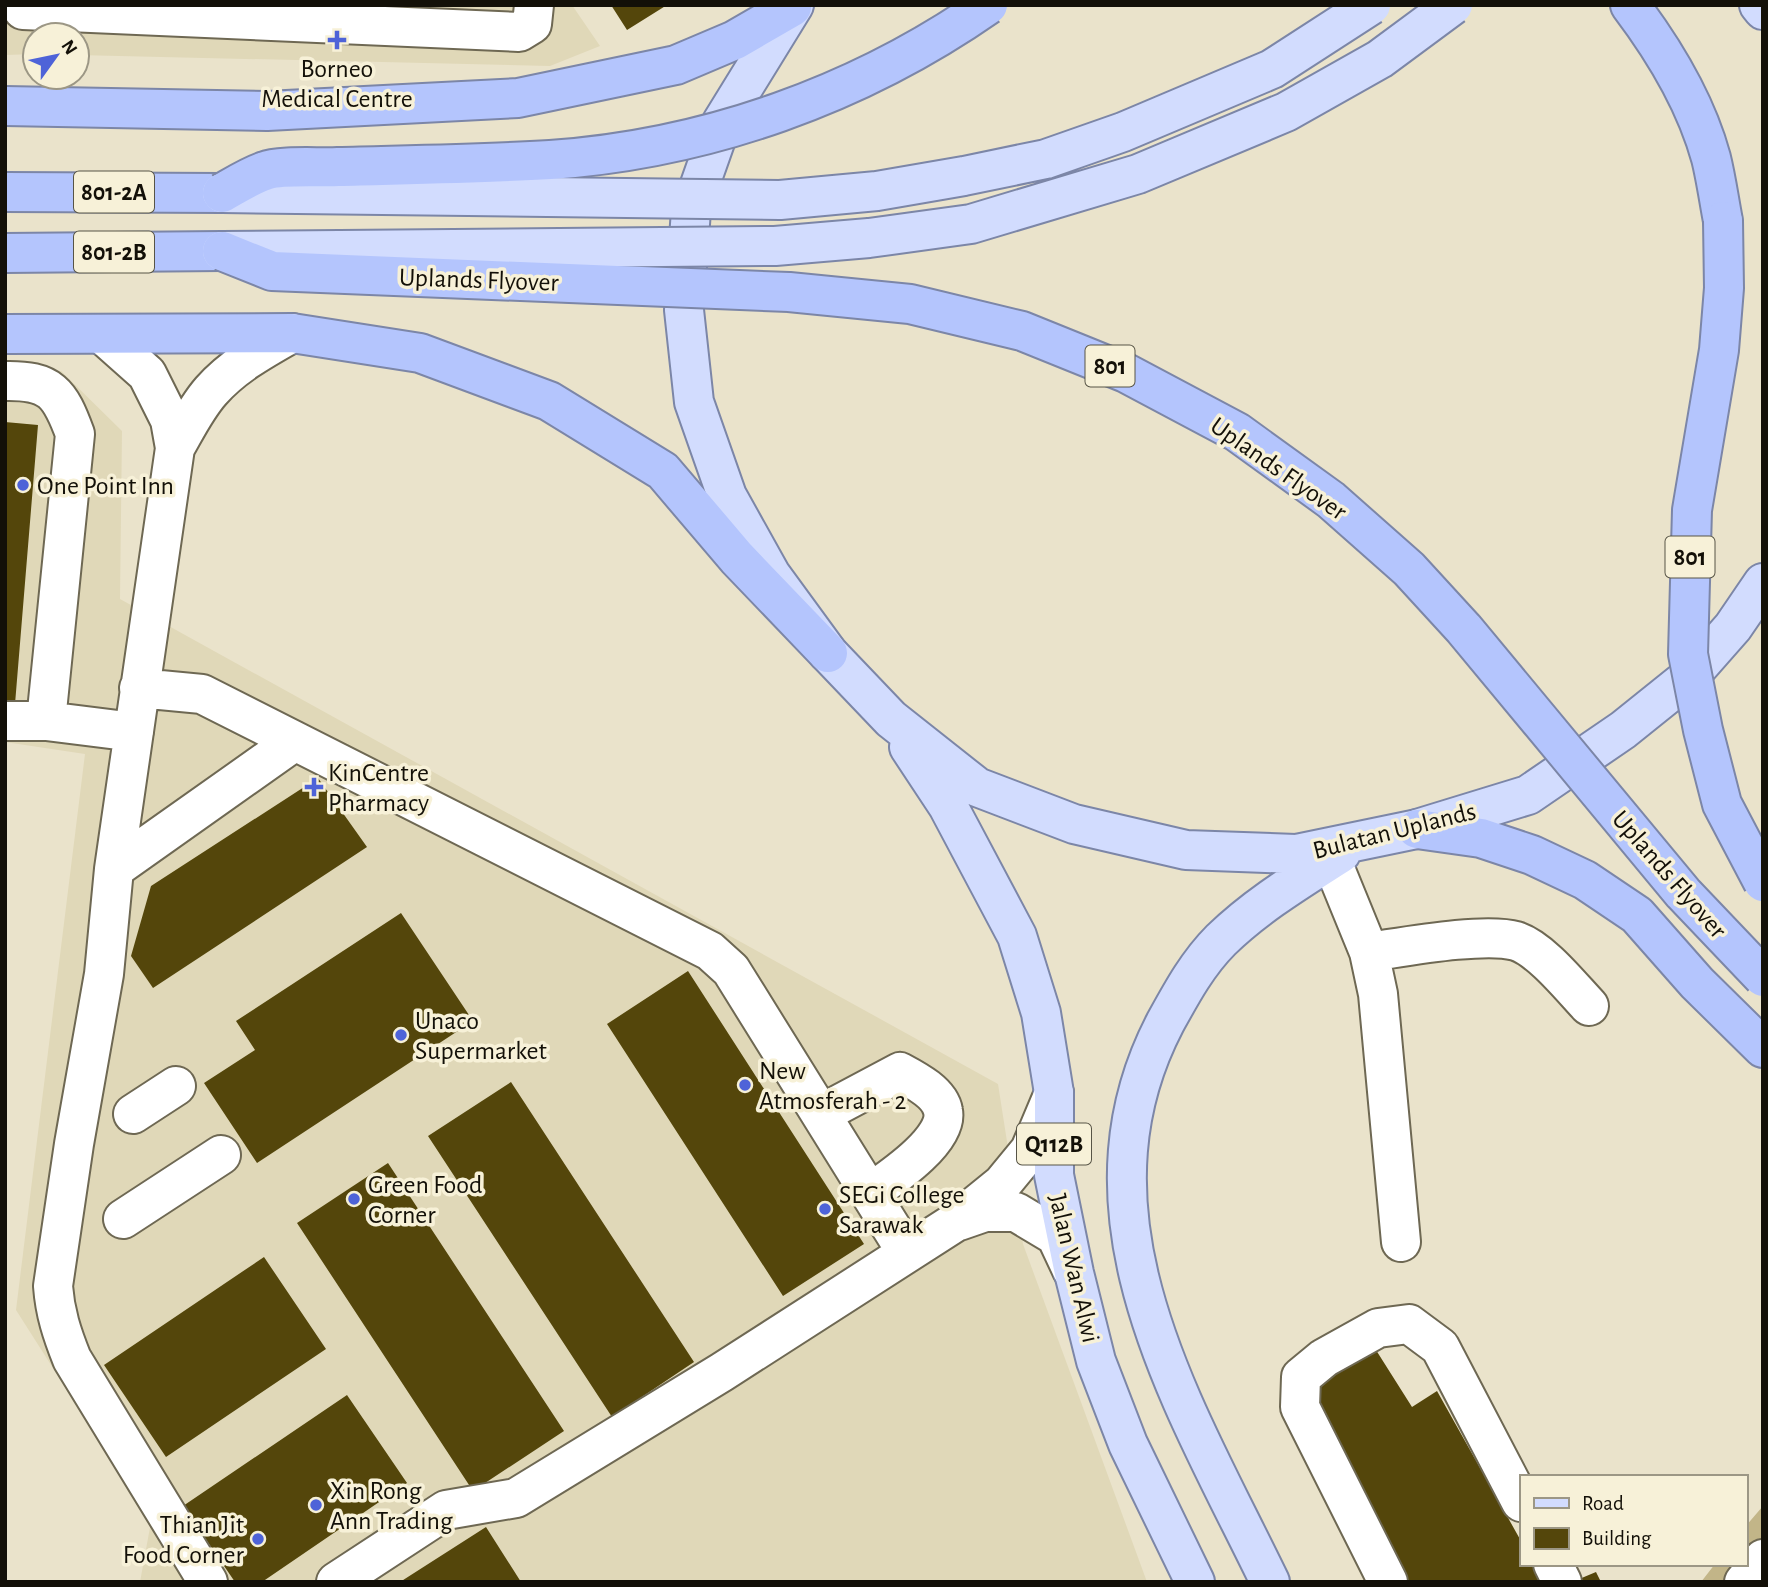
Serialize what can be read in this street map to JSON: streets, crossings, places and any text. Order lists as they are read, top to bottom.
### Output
{
  "streets": {
    "highway": [
      "801-2A",
      "801-2B",
      "Uplands Flyover",
      "801"
    ],
    "main road": ["Bulatan Uplands", "Q112B", "Jalan Wan Alwi"]
  },
  "crossings": [
    ["801-2B", "Uplands Flyover"],
    ["Bulatan Uplands", "Jalan Wan Alwi"]
  ],
  "places": {
    "health": ["Borneo Medical Centre", "KinCentre Pharmacy"],
    "other": [
      "One Point Inn",
      "Unaco Supermarket",
      "New Atmosferah - 2",
      "Green Food Corner",
      "SEGi College Sarawak",
      "Xin Rong Ann Trading",
      "Thian Jit Food Corner"
    ]
  },
  "legend": ["Road", "Building"],
  "north": "top right"
}
